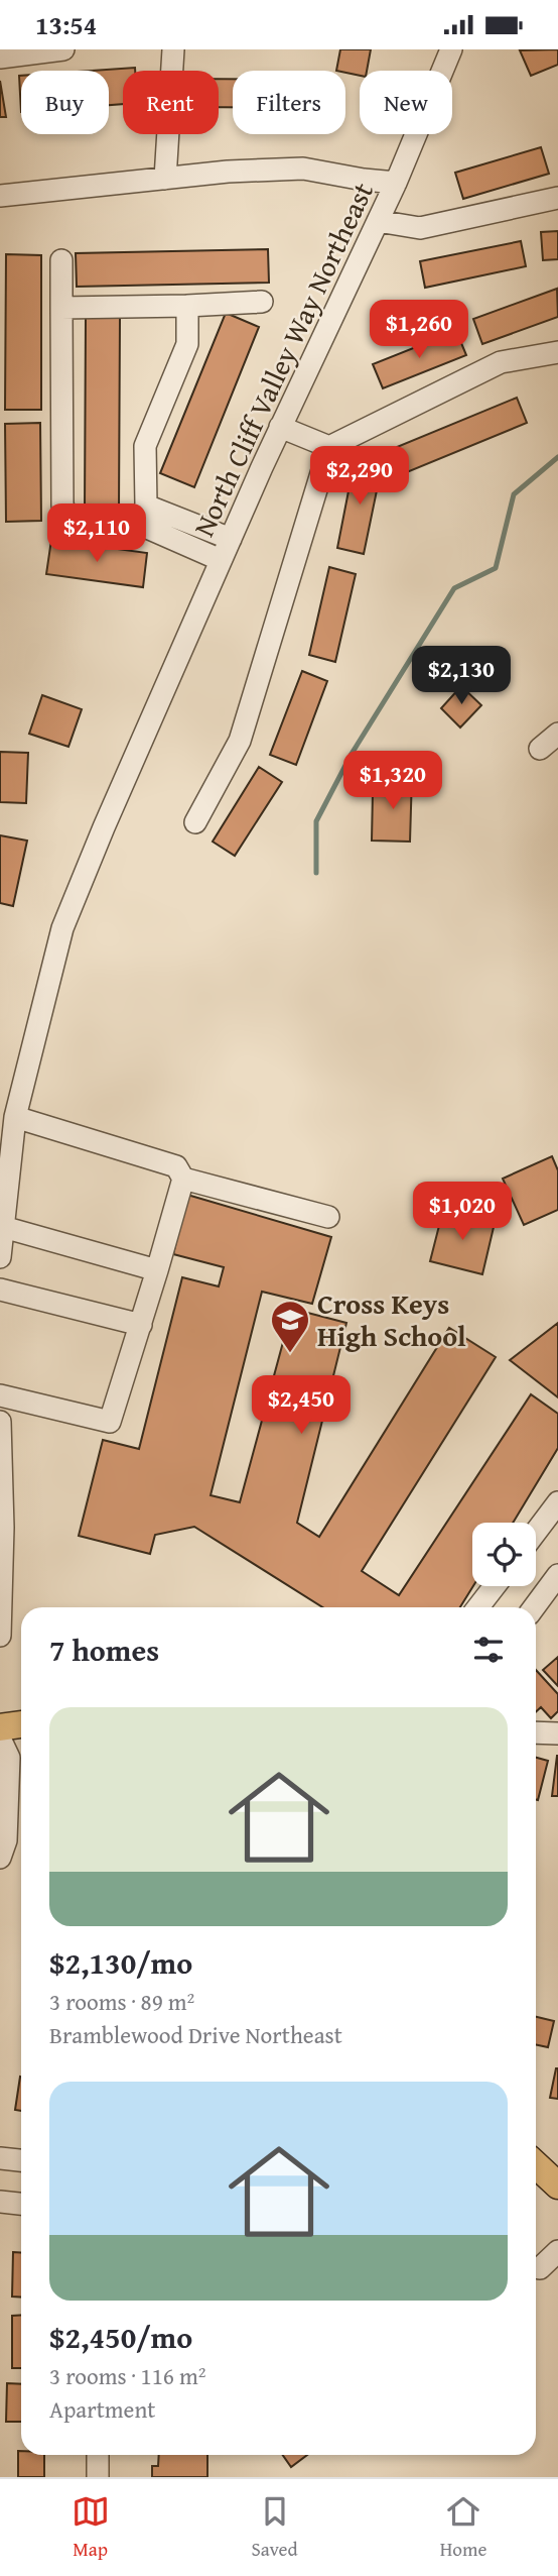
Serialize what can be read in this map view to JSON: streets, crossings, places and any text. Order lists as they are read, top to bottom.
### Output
{
  "streets": {
    "street": ["North Cliff Valley Way Northeast"]
  },
  "places": {
    "school or university": ["Cross Keys High School"]
  },
  "page": {
    "status": "13:54",
    "chip": [
      "Buy",
      "Rent",
      "Filters",
      "New"
    ],
    "price": [
      "$1,260",
      "$2,290",
      "$2,110",
      "$2,130",
      "$1,320",
      "$1,020",
      "$2,450"
    ],
    "heading": "7 homes",
    "list": [
      {
        "name": "$2,130/mo",
        "note": "3 rooms · 89 m² · Bramblewood Drive Northeast"
      },
      {
        "name": "$2,450/mo",
        "note": "3 rooms · 116 m² · Apartment"
      }
    ],
    "tabs": ["Map", "Saved", "Home"]
  }
}
